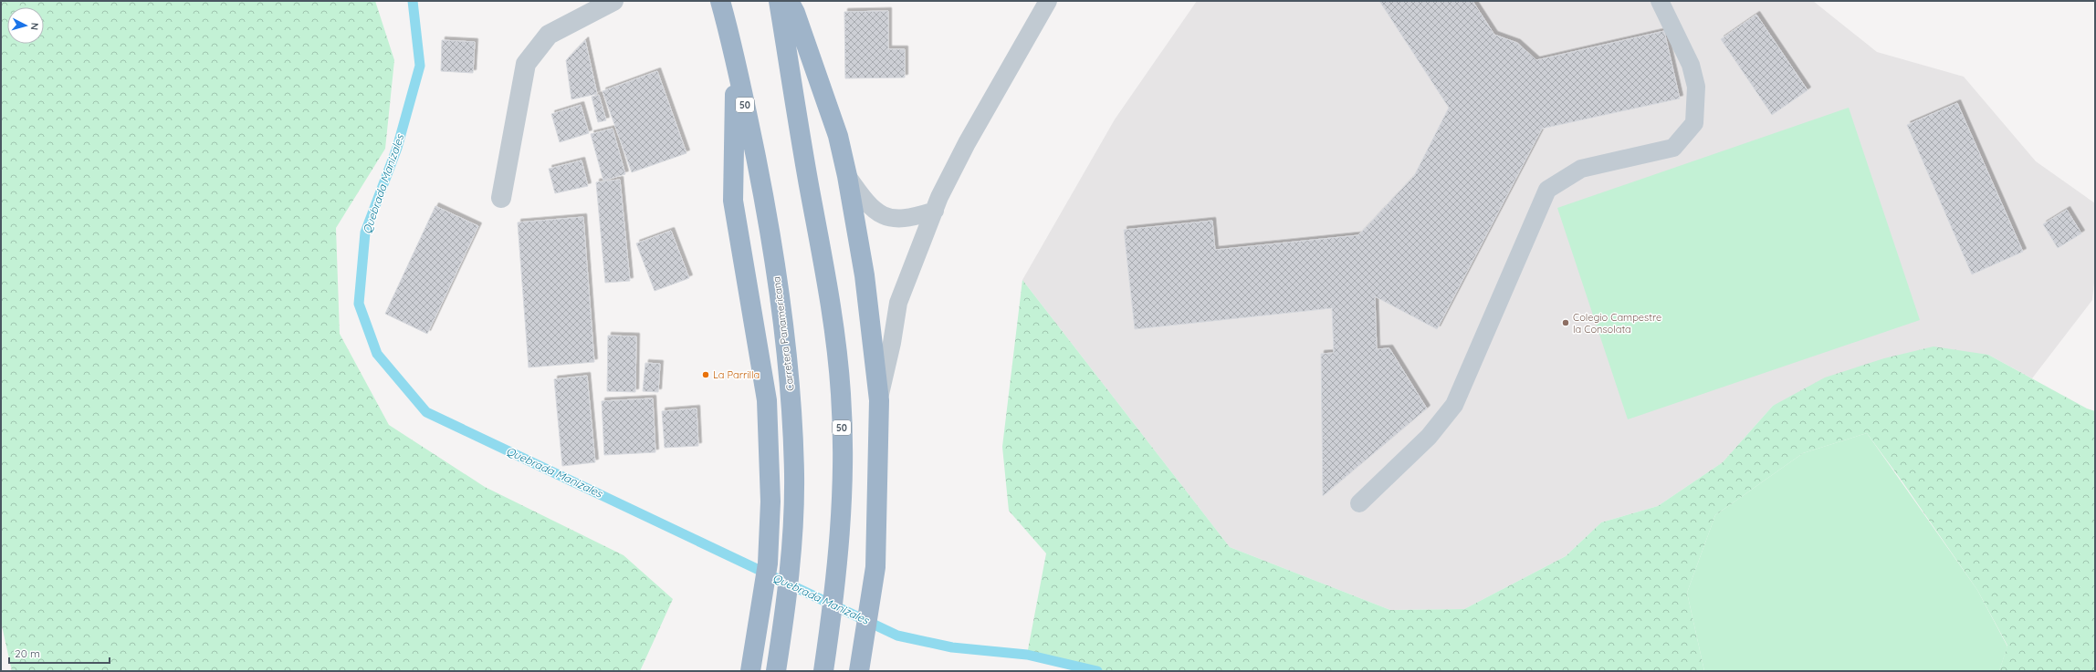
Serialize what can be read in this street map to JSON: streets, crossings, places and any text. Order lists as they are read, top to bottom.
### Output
{
  "streets": {
    "highway": ["50", "Carretera Panamericana"]
  },
  "water": ["Quebrada Manizales"],
  "places": ["Colegio Campestre la Consolata", "La Parrilla"],
  "scale_bar": "20 m",
  "north": "right"
}
